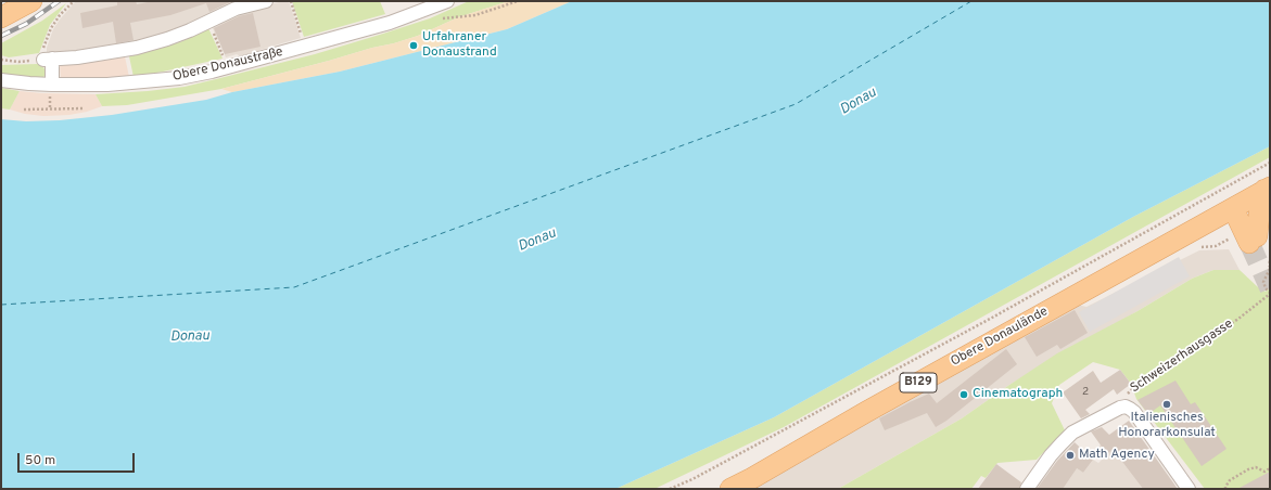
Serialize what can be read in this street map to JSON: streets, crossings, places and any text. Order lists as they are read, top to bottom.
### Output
{
  "streets": {
    "main road": ["Obere Donaulände", "B129"],
    "street": ["Obere Donaustraße", "Schweizerhausgasse"]
  },
  "water": ["Donau"],
  "places": [
    "Urfahraner Donaustrand",
    "Cinematograph",
    "Italienisches Honorarkonsulat",
    "Math Agency"
  ],
  "house_numbers": ["2"],
  "scale_bar": "50 m"
}
